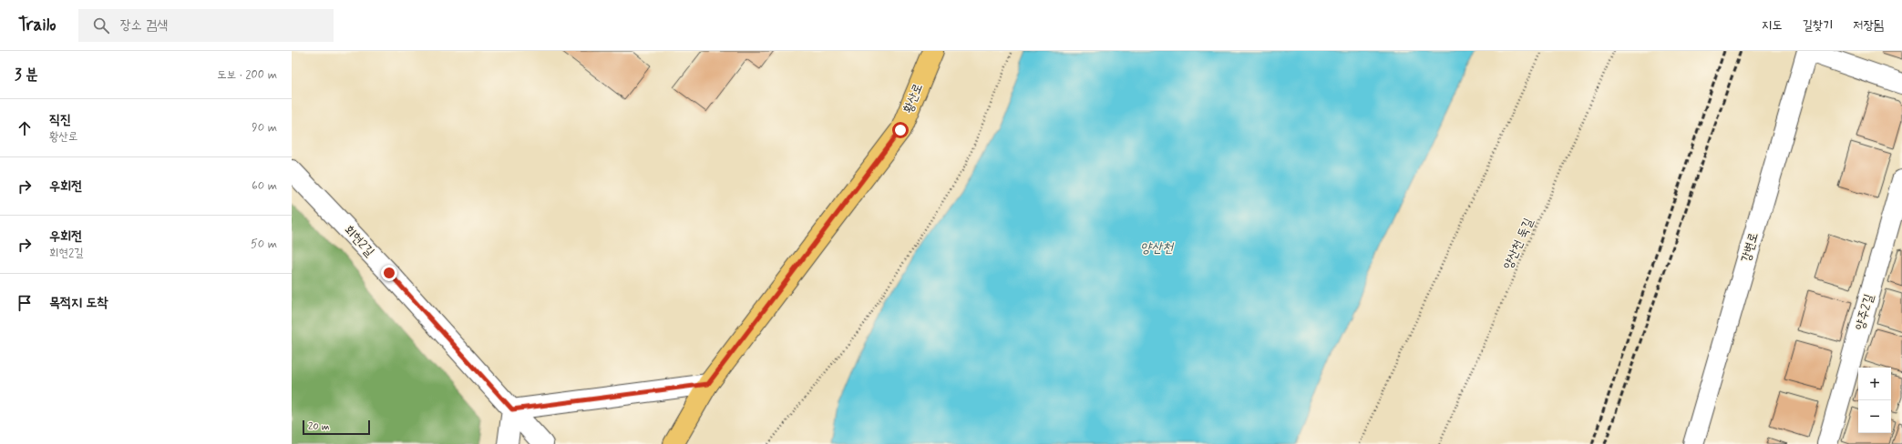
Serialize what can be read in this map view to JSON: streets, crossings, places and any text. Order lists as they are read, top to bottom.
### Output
{
  "streets": {
    "main road": ["황산로"],
    "street": ["회현2길", "강변로", "양주2길"],
    "path": ["양산천 둑길"]
  },
  "water": ["양산천"],
  "scale_bar": "20 m",
  "page": {
    "header": "Trailo",
    "search": "장소 검색",
    "nav": ["지도", "길찾기", "저장됨"],
    "heading": ["3 분", "도보 · 200 m"],
    "list": [
      ["직진", "황산로", "90 m"],
      ["우회전", "60 m"],
      ["우회전", "회현2길", "50 m"],
      "목적지 도착"
    ],
    "map_buttons": ["+", "−"],
    "scale": "20 m"
  }
}
